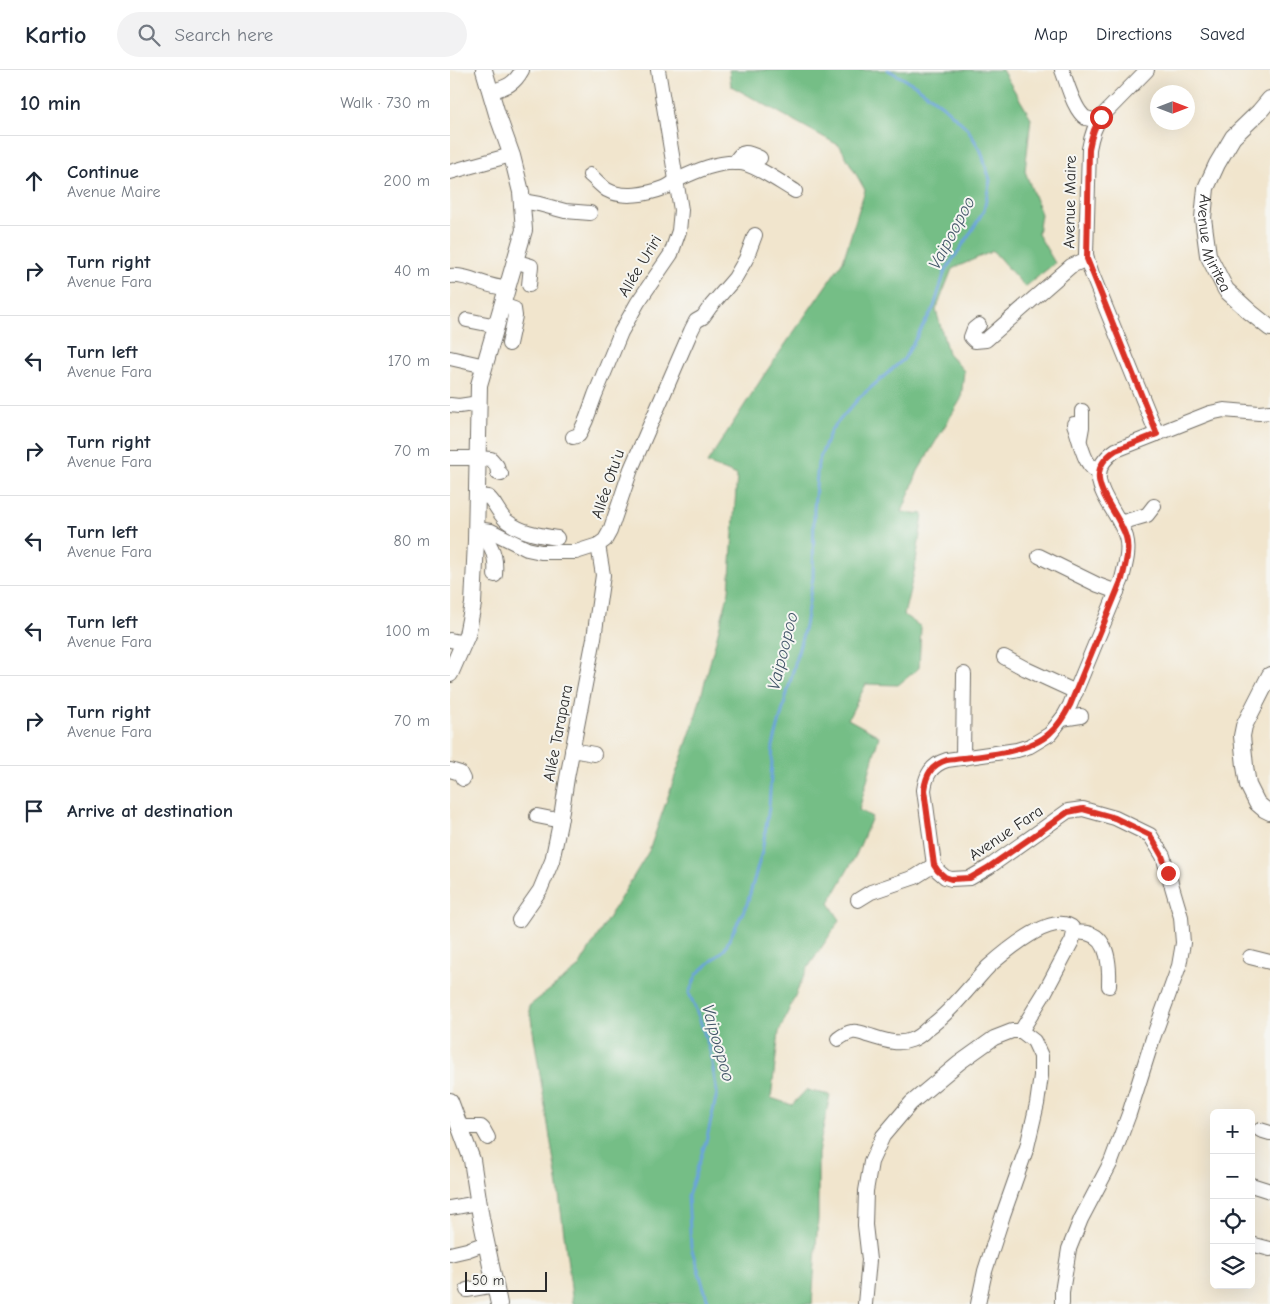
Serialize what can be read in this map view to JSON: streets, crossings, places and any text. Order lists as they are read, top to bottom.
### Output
{
  "streets": {
    "main road": ["Avenue Miritea"],
    "street": [
      "Avenue Maire",
      "Allée Uriri",
      "Allée Otu'u",
      "Allée Tarapara",
      "Avenue Fara"
    ]
  },
  "crossings": [
    ["Allée Otu'u", "Allée Tarapara"]
  ],
  "water": ["Vaipoopoo"],
  "scale_bar": "50 m",
  "north": "right",
  "page": {
    "header": "Kartio",
    "search": "Search here",
    "nav": ["Map", "Directions", "Saved"],
    "heading": ["10 min", "Walk · 730 m"],
    "list": [
      ["Continue", "Avenue Maire", "200 m"],
      ["Turn right", "Avenue Fara", "40 m"],
      ["Turn left", "Avenue Fara", "170 m"],
      ["Turn right", "Avenue Fara", "70 m"],
      ["Turn left", "Avenue Fara", "80 m"],
      ["Turn left", "Avenue Fara", "100 m"],
      ["Turn right", "Avenue Fara", "70 m"],
      "Arrive at destination"
    ],
    "map_buttons": ["+", "−"],
    "scale": "50 m"
  }
}
